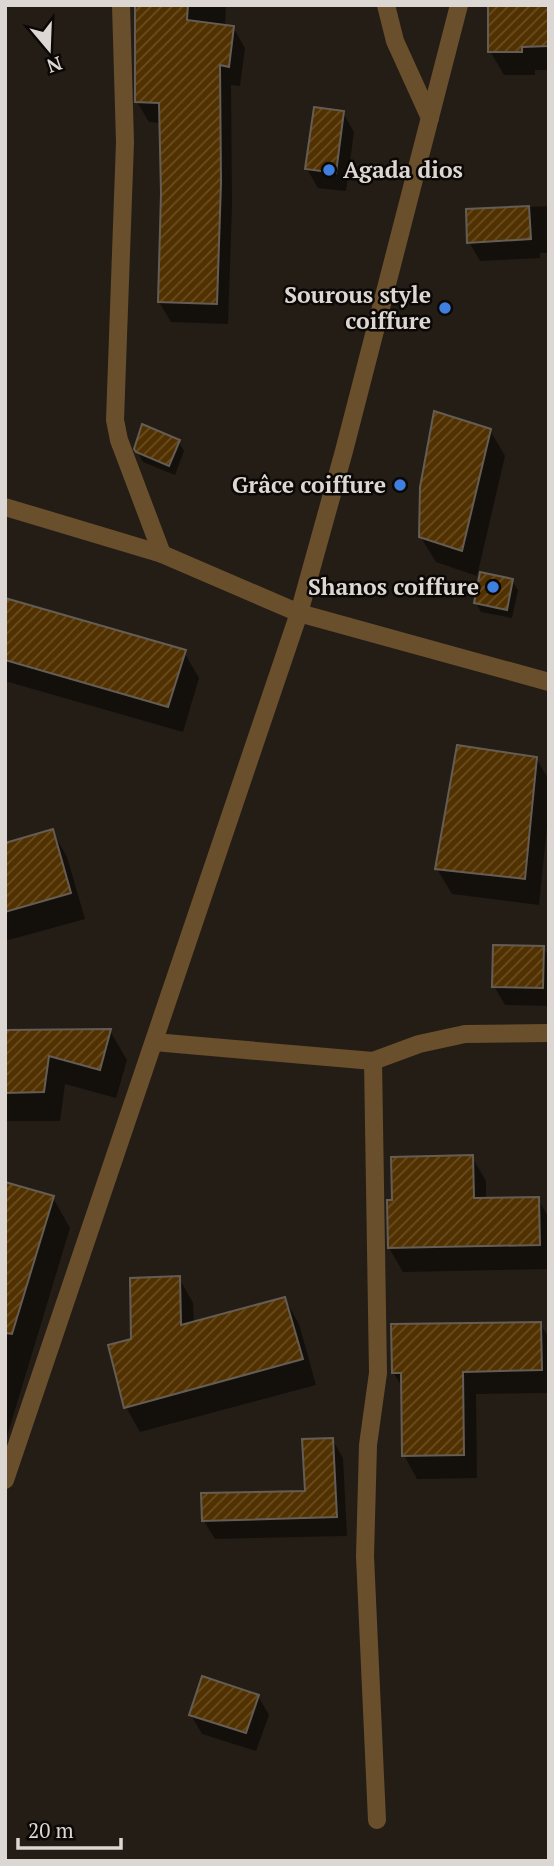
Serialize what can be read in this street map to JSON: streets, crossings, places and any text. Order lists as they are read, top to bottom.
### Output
{
  "places": [
    "Agada dios",
    "Sourous style coiffure",
    "Grâce coiffure",
    "Shanos coiffure"
  ],
  "scale_bar": "20 m",
  "north": "bottom"
}
